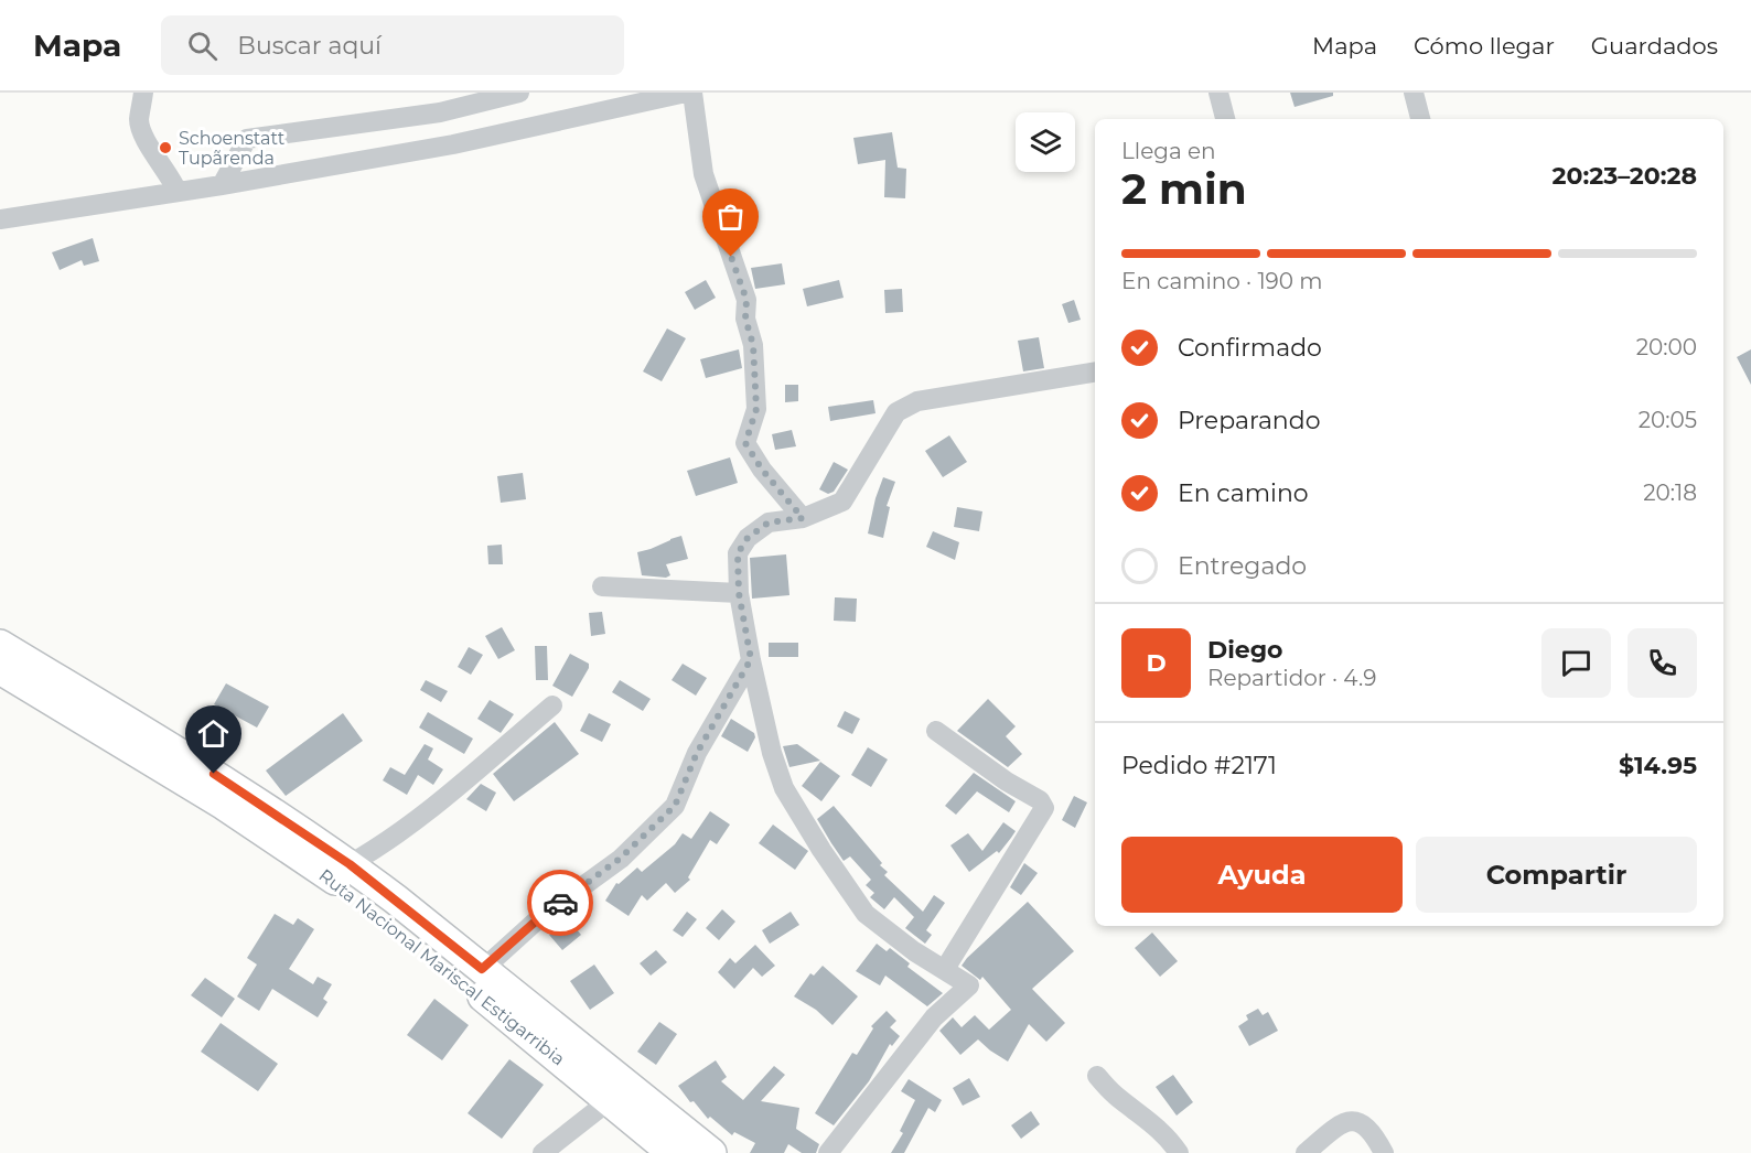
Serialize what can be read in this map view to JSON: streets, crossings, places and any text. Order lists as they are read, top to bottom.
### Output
{
  "streets": {
    "highway": ["Ruta Nacional Mariscal Estigarribia"]
  },
  "places": ["Schoenstatt Tupãrenda"],
  "page": {
    "header": "Mapa",
    "search": "Buscar aquí",
    "nav": ["Mapa", "Cómo llegar", "Guardados"],
    "heading": ["2 min", "Llega en", "20:23–20:28"],
    "panel": [
      "Diego",
      "Repartidor · 4.9",
      "Pedido #2171",
      "$14.95"
    ],
    "bar": "En camino · 190 m",
    "list": [
      ["Confirmado", "20:00"],
      ["Preparando", "20:05"],
      ["En camino", "20:18"],
      "Entregado"
    ],
    "round": "D",
    "buttons": ["Ayuda", "Compartir"]
  }
}
